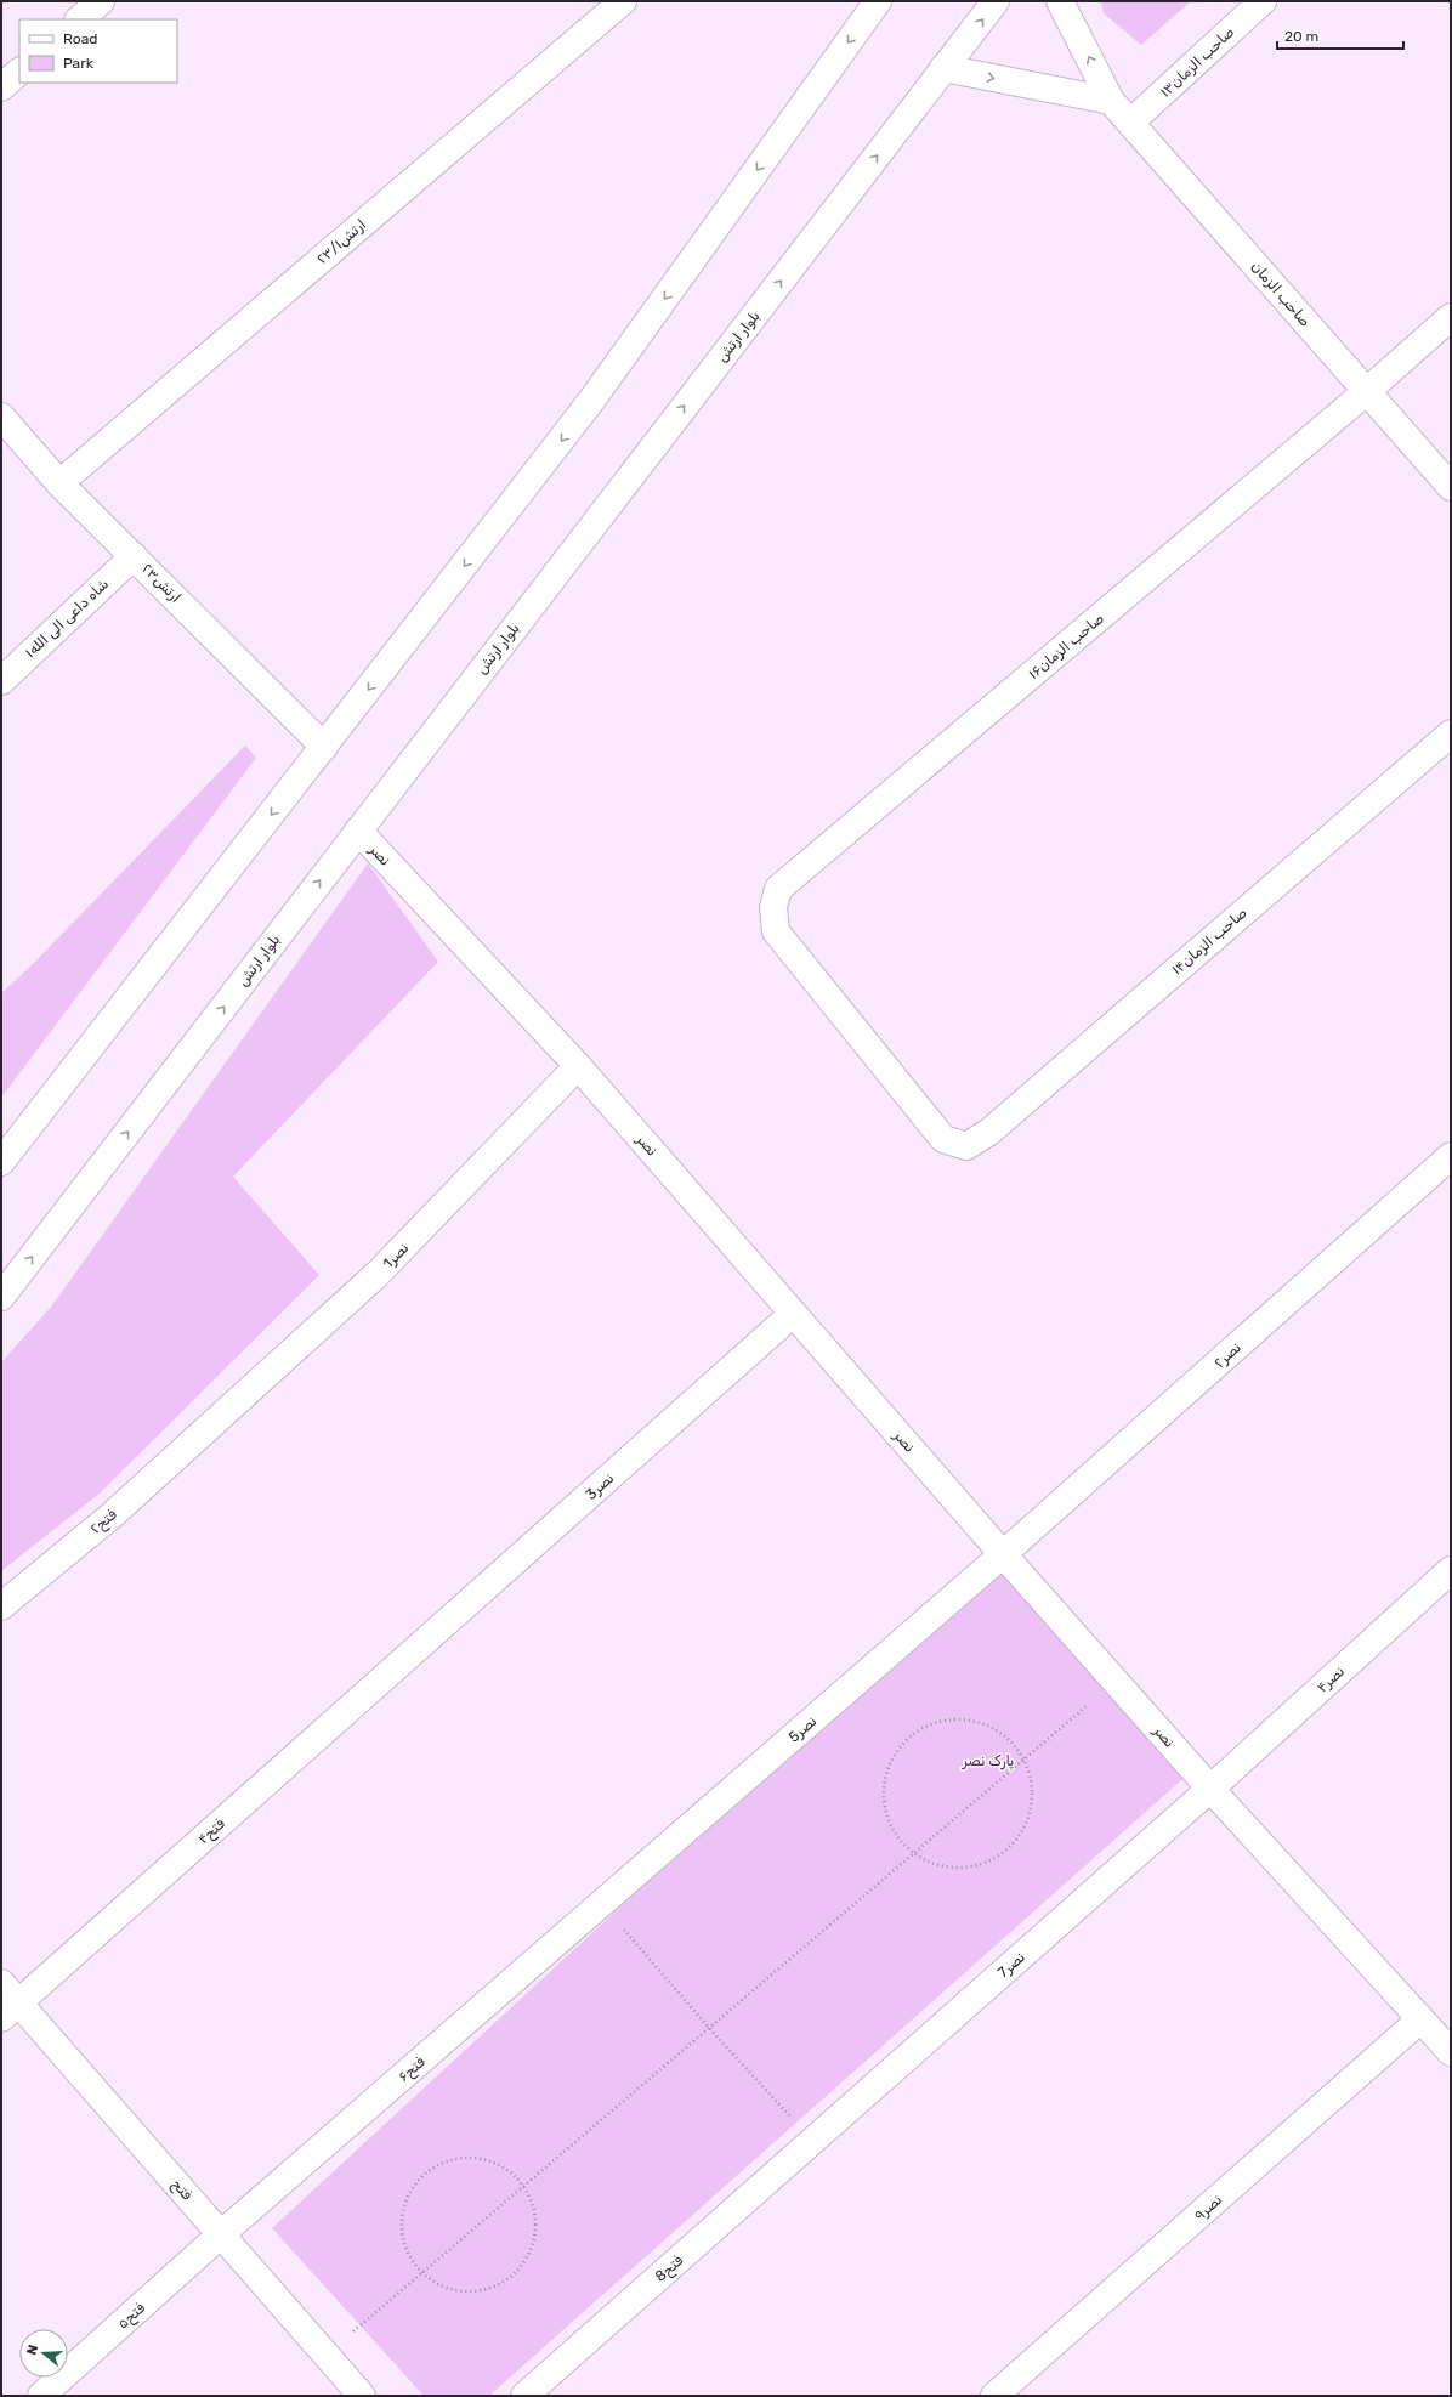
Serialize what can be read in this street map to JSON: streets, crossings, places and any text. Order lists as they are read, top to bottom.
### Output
{
  "streets": {
    "street": [
      "صاحب الزمان۱۳",
      "۲۳/۱ارتش",
      "صاحب الزمان",
      "بلوار ارتش",
      "ارتش۲۳",
      "شاه داعی الی الله۱",
      "صاحب الزمان۱۶",
      "نصر",
      "صاحب الزمان۱۴",
      "1نصر",
      "نصر۲",
      "3نصر",
      "۲فتح",
      "۴نصر",
      "5نصر",
      "فتح۴",
      "7نصر",
      "۶فتح",
      "فتح",
      "۹نصر",
      "8فتح",
      "۵فتح"
    ]
  },
  "crossings": [
    ["صاحب الزمان۱۳", "صاحب الزمان"],
    ["۲۳/۱ارتش", "ارتش۲۳"],
    ["صاحب الزمان", "صاحب الزمان۱۶"],
    ["بلوار ارتش", "نصر"],
    ["ارتش۲۳", "شاه داعی الی الله۱"],
    ["صاحب الزمان۱۶", "صاحب الزمان۱۴"],
    ["نصر", "1نصر"],
    ["نصر", "نصر۲"],
    ["نصر", "3نصر"],
    ["نصر", "۴نصر"],
    ["نصر", "5نصر"],
    ["نصر", "7نصر"],
    ["نصر", "۹نصر"],
    ["1نصر", "۲فتح"],
    ["نصر۲", "5نصر"],
    ["3نصر", "فتح۴"],
    ["۴نصر", "7نصر"],
    ["5نصر", "۶فتح"],
    ["فتح۴", "فتح"],
    ["7نصر", "8فتح"],
    ["۶فتح", "فتح"],
    ["۶فتح", "۵فتح"],
    ["فتح", "۵فتح"]
  ],
  "parks": ["پارک نصر"],
  "legend": ["Road", "Park"],
  "scale_bar": "20 m",
  "north": "left"
}
